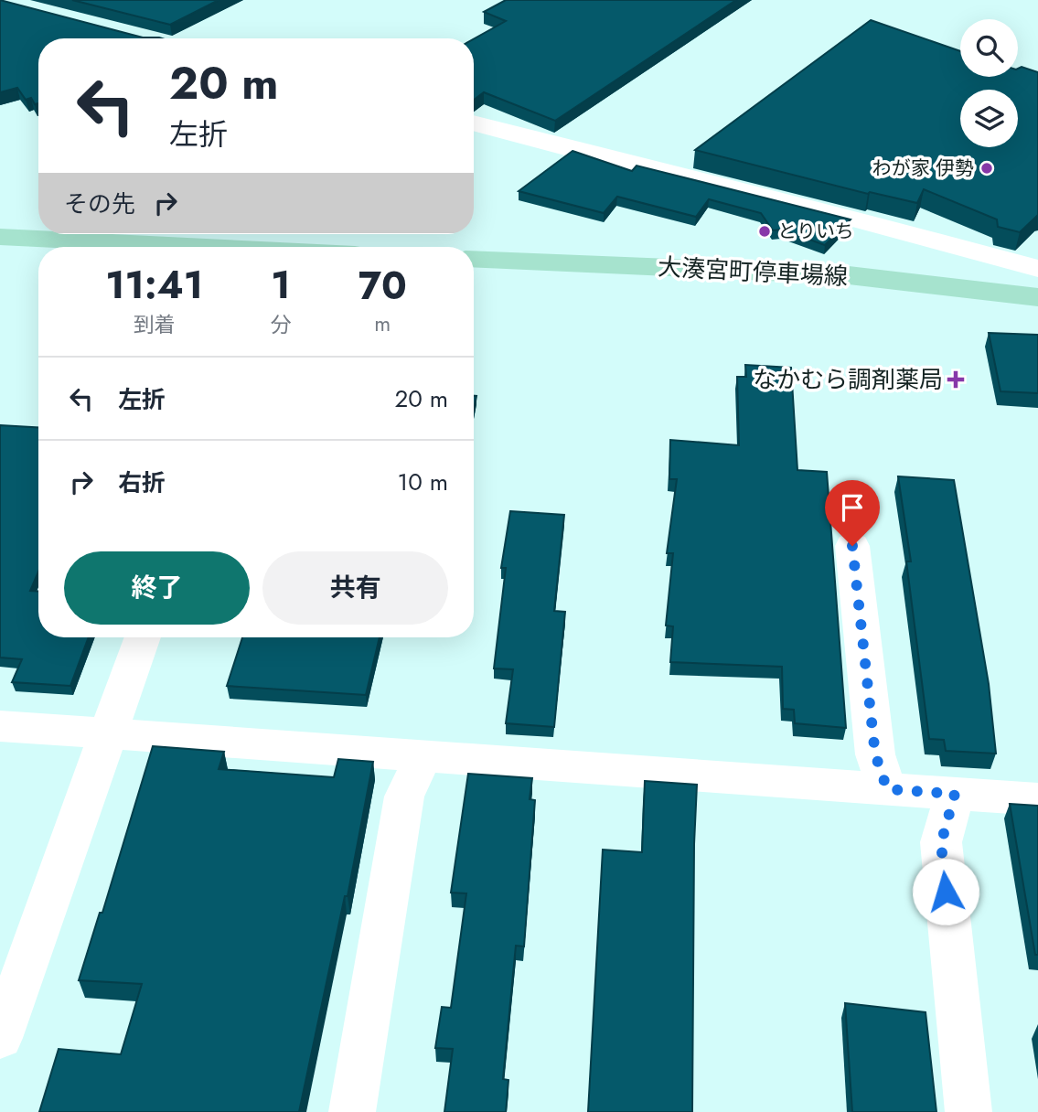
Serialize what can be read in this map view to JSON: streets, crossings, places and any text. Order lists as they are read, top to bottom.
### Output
{
  "streets": {
    "main road": ["大湊宮町停車場線"]
  },
  "places": {
    "other": ["わが家 伊勢", "とりいち"],
    "health": ["なかむら調剤薬局"]
  },
  "page": {
    "turn": ["20 m", "左折"],
    "then": "その先",
    "eta": [
      "11:41",
      "到着",
      "1",
      "分",
      "70",
      "m"
    ],
    "list": [
      {
        "name": "左折",
        "value": "20 m"
      },
      {
        "name": "右折",
        "value": "10 m"
      }
    ],
    "buttons": ["終了", "共有"]
  }
}
